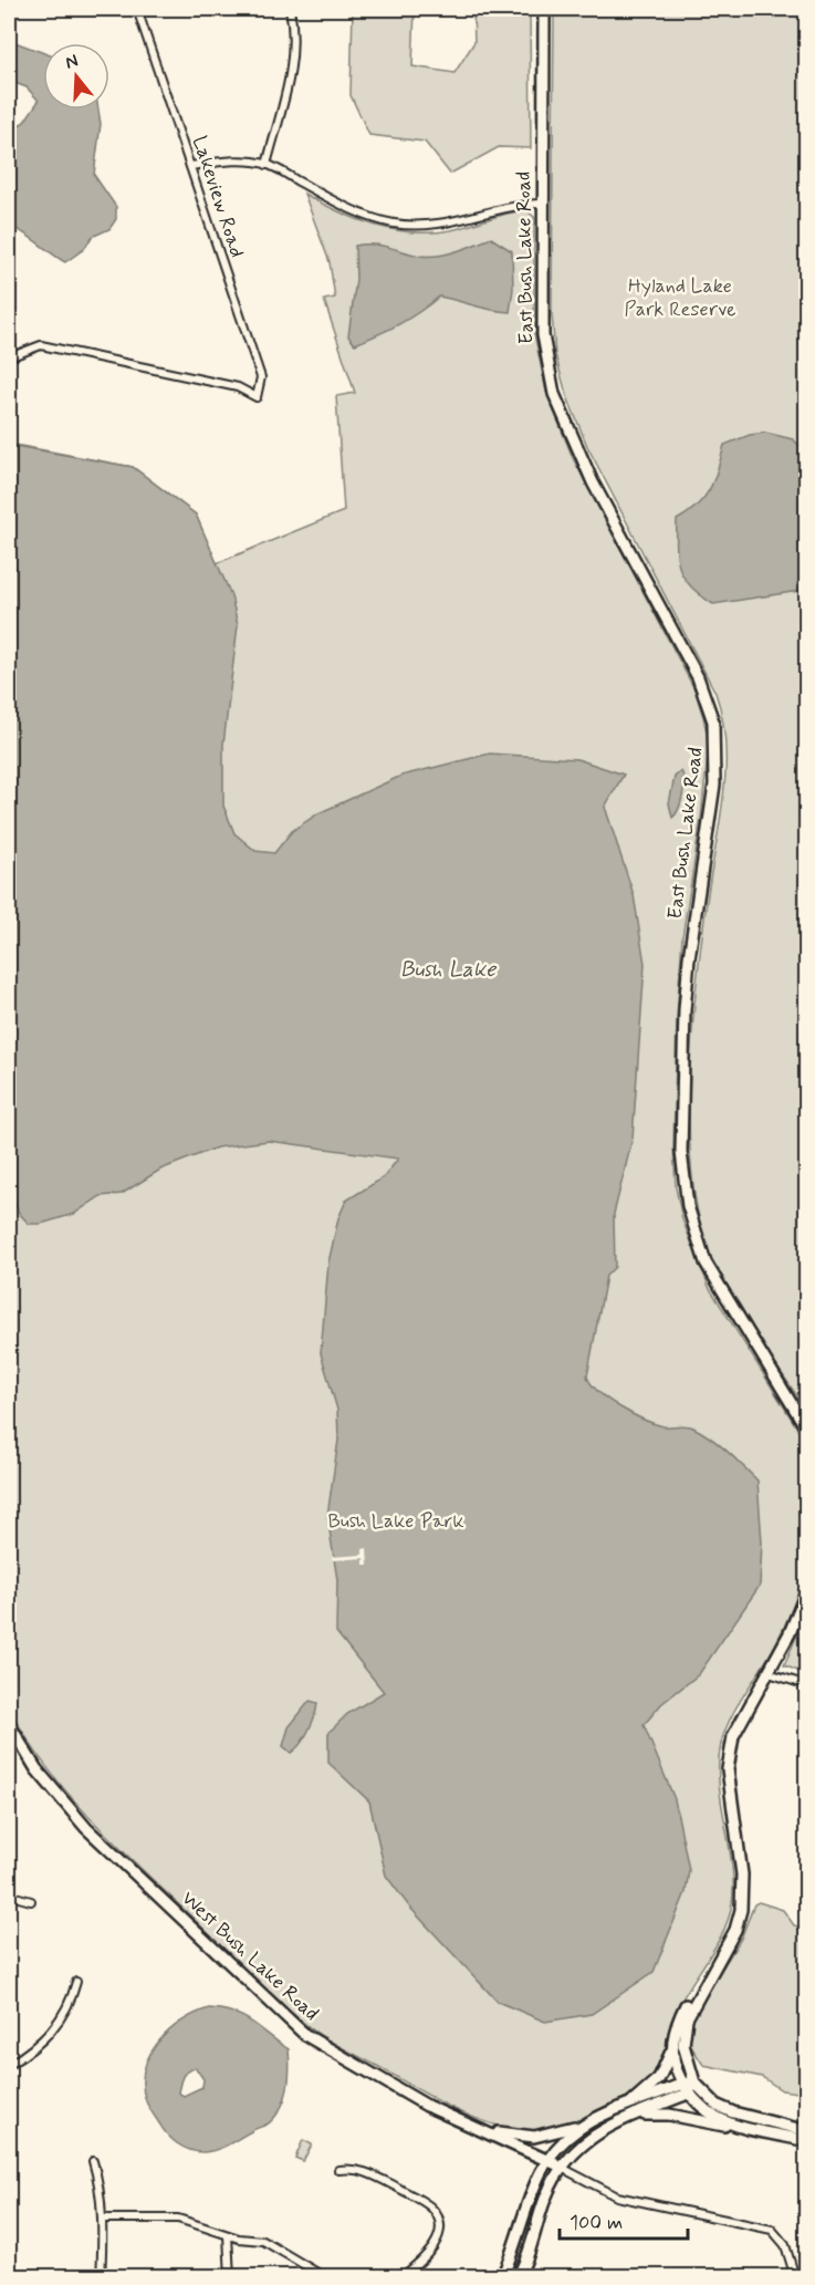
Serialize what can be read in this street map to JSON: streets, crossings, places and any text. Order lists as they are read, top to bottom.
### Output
{
  "streets": {
    "street": ["Lakeview Road", "East Bush Lake Road", "West Bush Lake Road"]
  },
  "water": ["Bush Lake"],
  "parks": ["Hyland Lake Park Reserve", "Bush Lake Park"],
  "scale_bar": "100 m",
  "north": "top"
}
